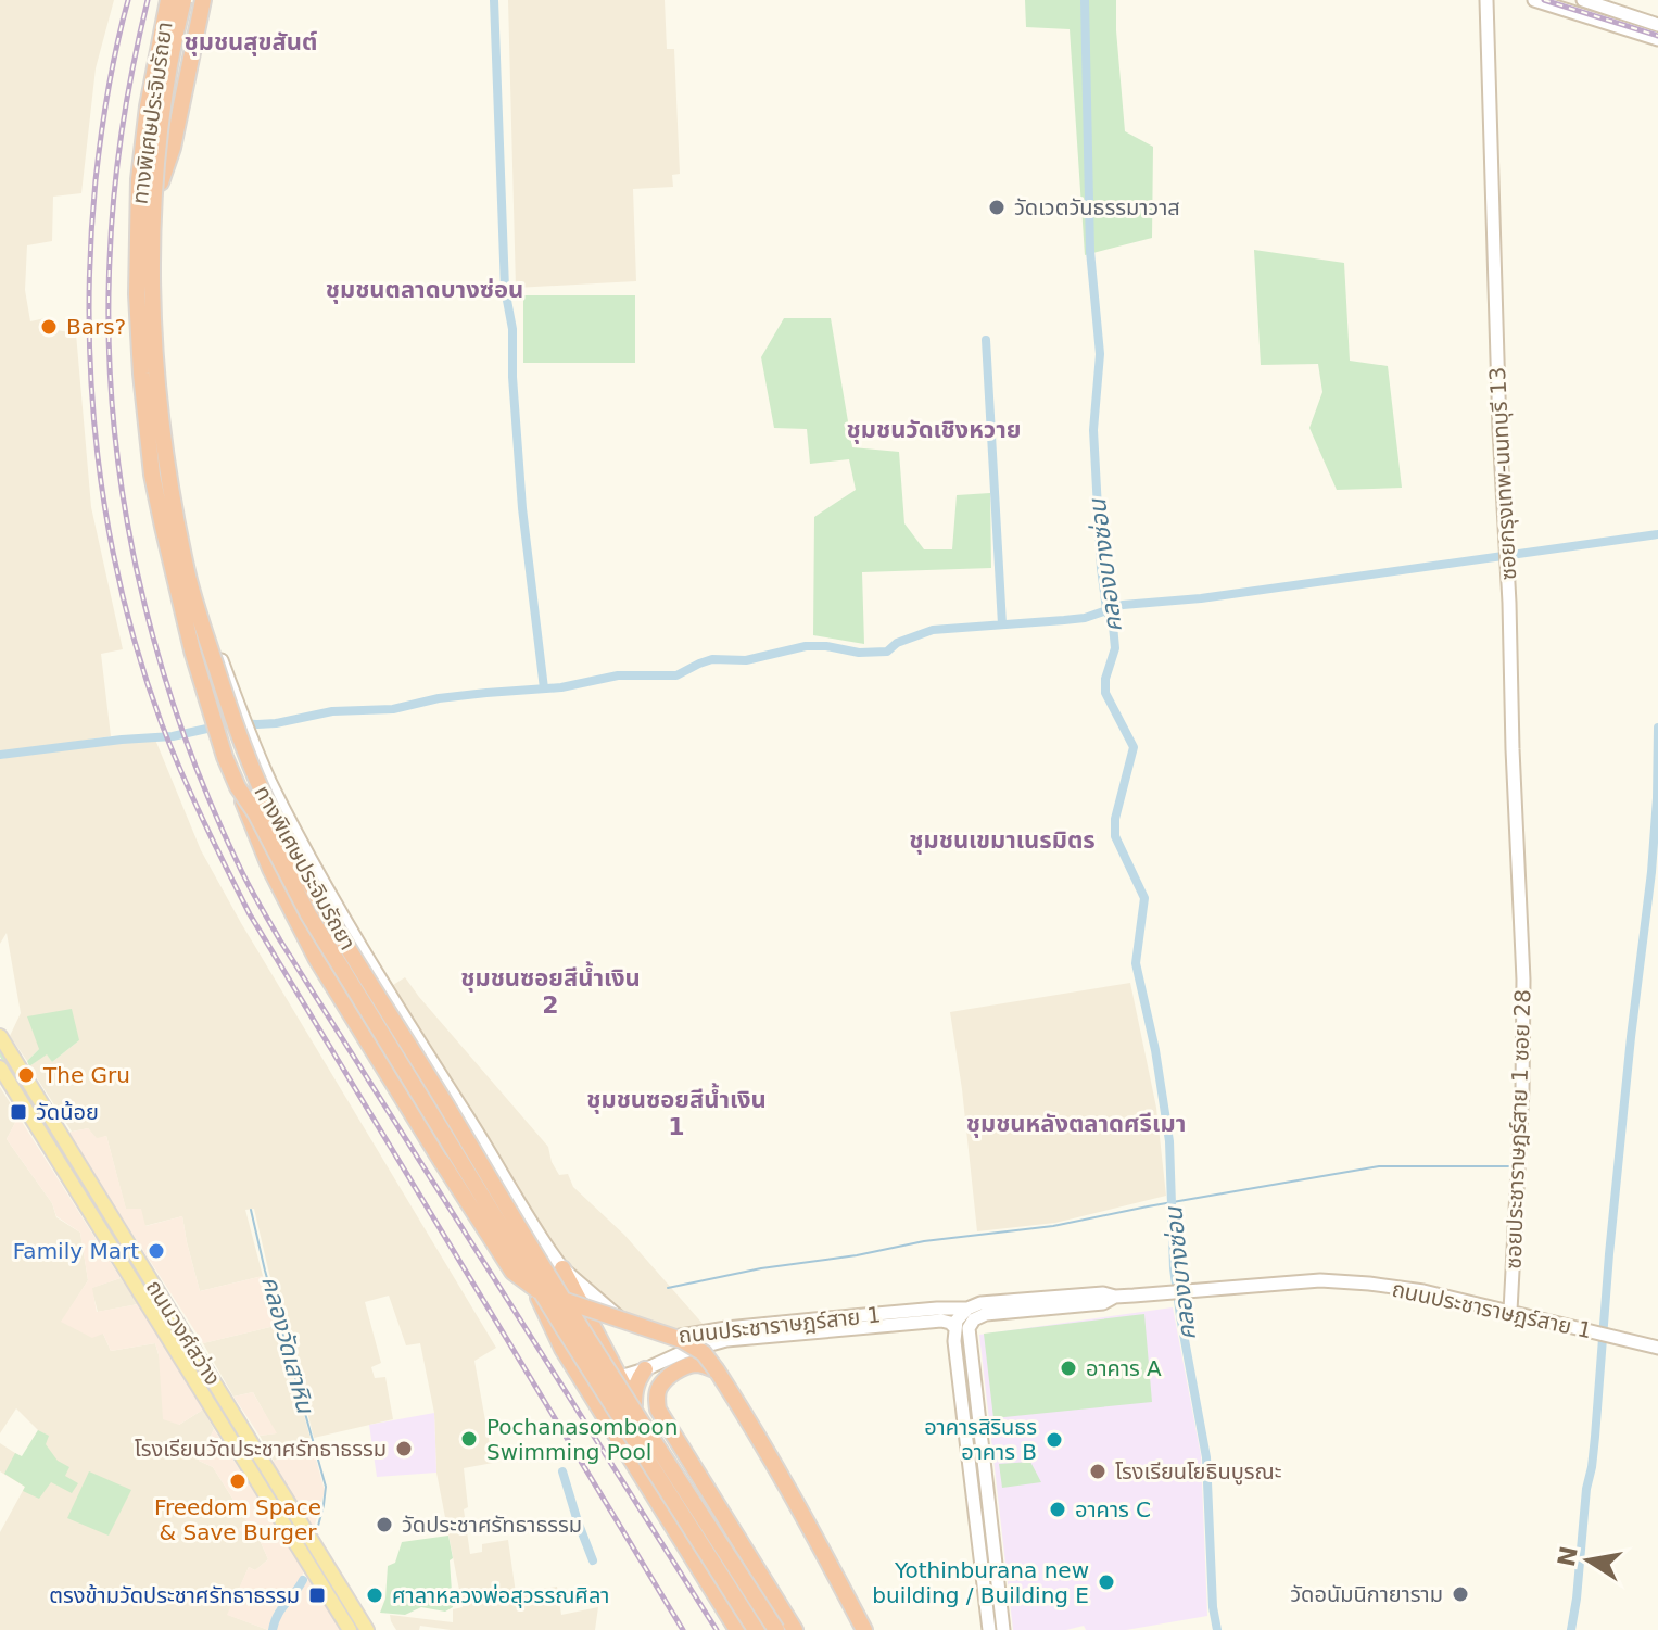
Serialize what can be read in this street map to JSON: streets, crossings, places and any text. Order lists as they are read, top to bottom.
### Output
{
  "streets": {
    "highway": ["ทางพิเศษประจิมรัถยา"],
    "main road": [
      "ซอยกรุงเทพ-นนทบุรี 13",
      "ซอยประชาราษฎร์สาย 1 ซอย 28",
      "ถนนประชาราษฎร์สาย 1",
      "ถนนวงศ์สว่าง"
    ]
  },
  "crossings": [
    ["ซอยกรุงเทพ-นนทบุรี 13", "ซอยประชาราษฎร์สาย 1 ซอย 28"],
    ["ซอยประชาราษฎร์สาย 1 ซอย 28", "ถนนประชาราษฎร์สาย 1"]
  ],
  "districts": [
    "ชุมชนสุขสันต์",
    "ชุมชนตลาดบางซ่อน",
    "ชุมชนวัดเชิงหวาย",
    "ชุมชนเขมาเนรมิตร",
    "ชุมชนซอยสีน้ำเงิน 2",
    "ชุมชนซอยสีน้ำเงิน 1",
    "ชุมชนหลังตลาดศรีเมา"
  ],
  "water": ["คลองบางซ่อน", "คลองวัดเสาหิน"],
  "places": {
    "other": [
      "วัดเวตวันธรรมาวาส",
      "Bars?",
      "The Gru",
      "Family Mart",
      "อาคาร A",
      "Pochanasomboon Swimming Pool",
      "อาคารสิรินธร อาคาร B",
      "โรงเรียนวัดประชาศรัทธาธรรม",
      "โรงเรียนโยธินบูรณะ",
      "Freedom Space & Save Burger",
      "อาคาร C",
      "วัดประชาศรัทธาธรรม",
      "Yothinburana new building / Building E",
      "วัดอนัมนิกายาราม",
      "ศาลาหลวงพ่อสุวรรณศิลา"
    ],
    "transit": ["วัดน้อย", "ตรงข้ามวัดประชาศรัทธาธรรม"]
  },
  "north": "left"
}
